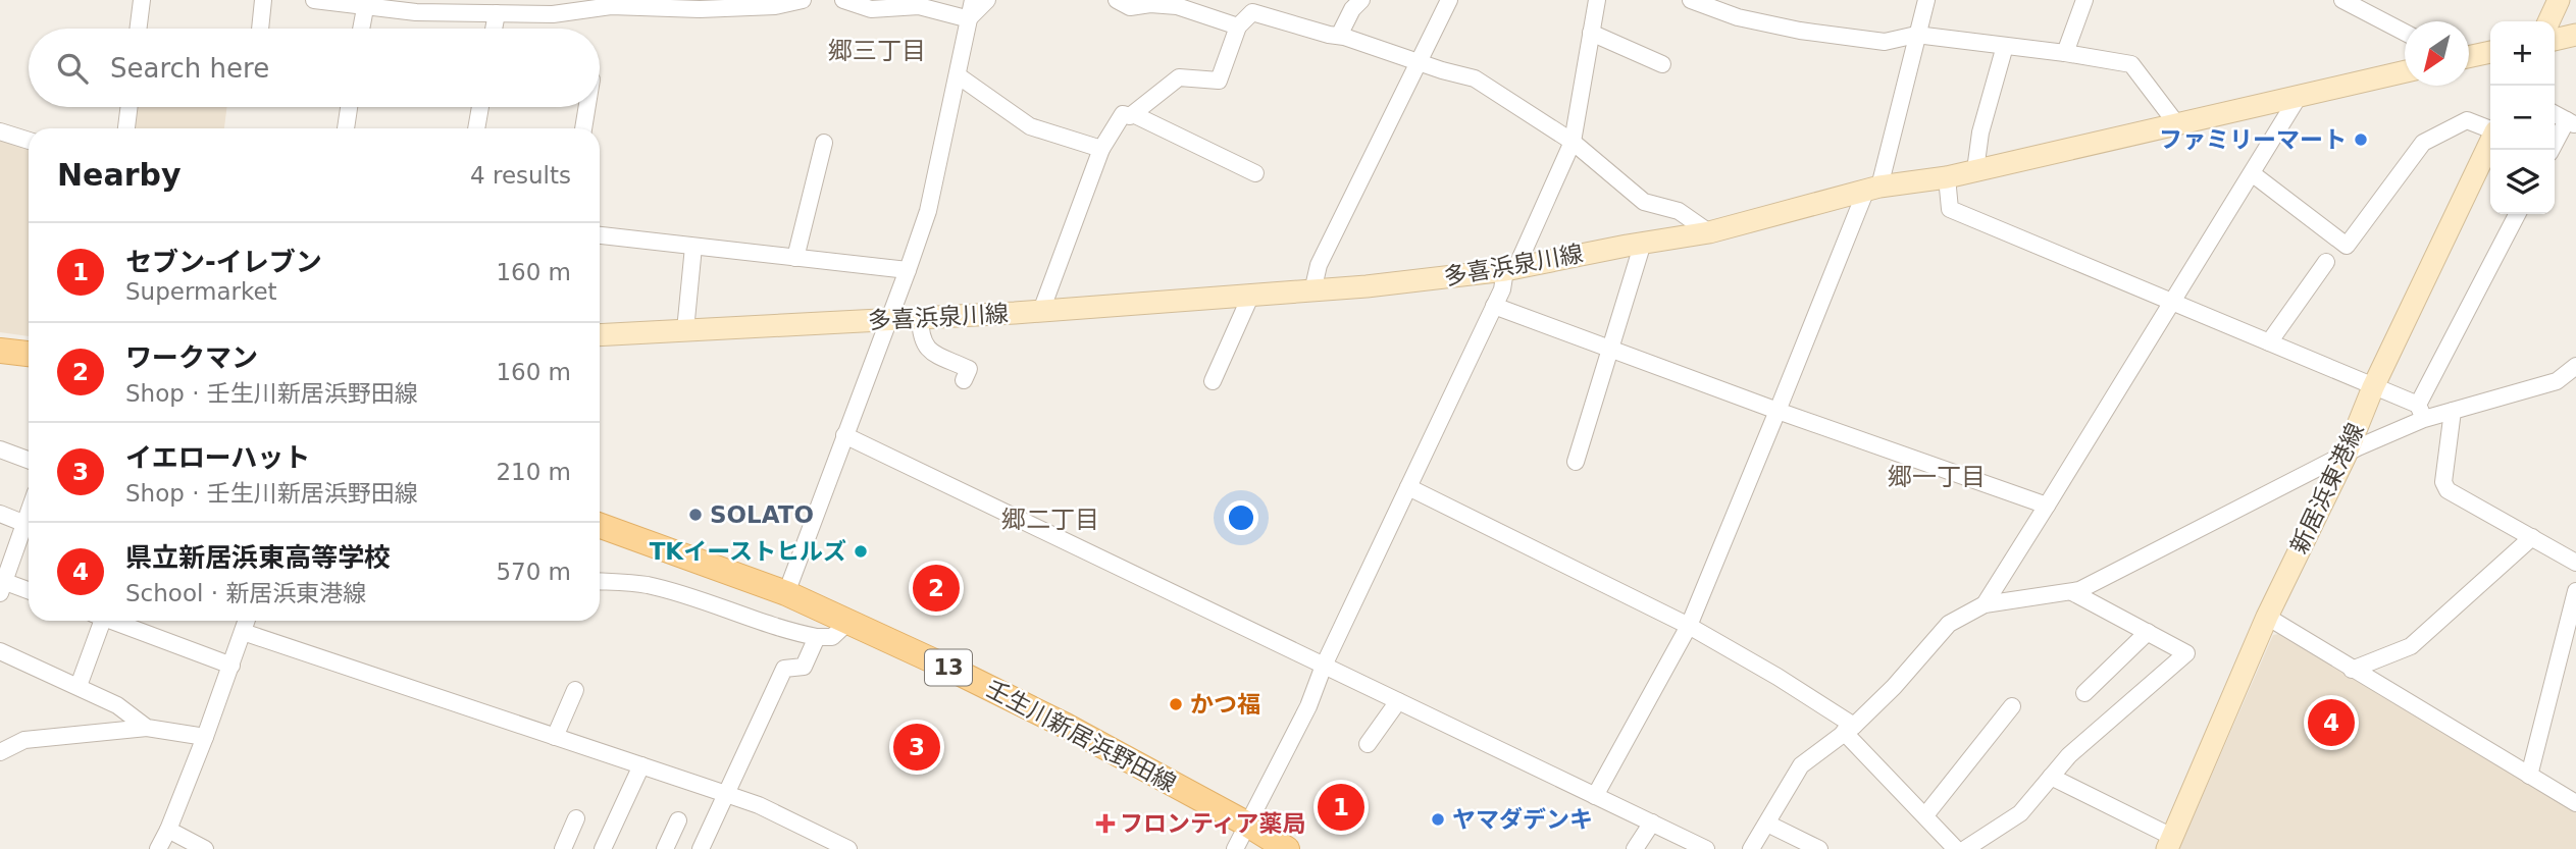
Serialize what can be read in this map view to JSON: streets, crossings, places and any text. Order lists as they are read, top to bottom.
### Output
{
  "streets": {
    "main road": [
      "多喜浜泉川線",
      "新居浜東港線",
      "13",
      "壬生川新居浜野田線"
    ]
  },
  "districts": ["郷三丁目", "郷一丁目", "郷二丁目"],
  "places": {
    "other": [
      "ファミリーマート",
      "SOLATO",
      "TKイーストヒルズ",
      "かつ福",
      "ヤマダデンキ"
    ],
    "health": ["フロンティア薬局"]
  },
  "north": "bottom left",
  "page": {
    "map_buttons": ["+", "−"],
    "search": "Search here",
    "heading": ["Nearby", "4 results"],
    "list": [
      {
        "mark": "1",
        "name": "セブン-イレブン",
        "note": "Supermarket",
        "value": "160 m"
      },
      {
        "mark": "2",
        "name": "ワークマン",
        "note": "Shop · 壬生川新居浜野田線",
        "value": "160 m"
      },
      {
        "mark": "3",
        "name": "イエローハット",
        "note": "Shop · 壬生川新居浜野田線",
        "value": "210 m"
      },
      {
        "mark": "4",
        "name": "県立新居浜東高等学校",
        "note": "School · 新居浜東港線",
        "value": "570 m"
      }
    ],
    "pins": [
      "2",
      "4",
      "3",
      "1"
    ]
  }
}
